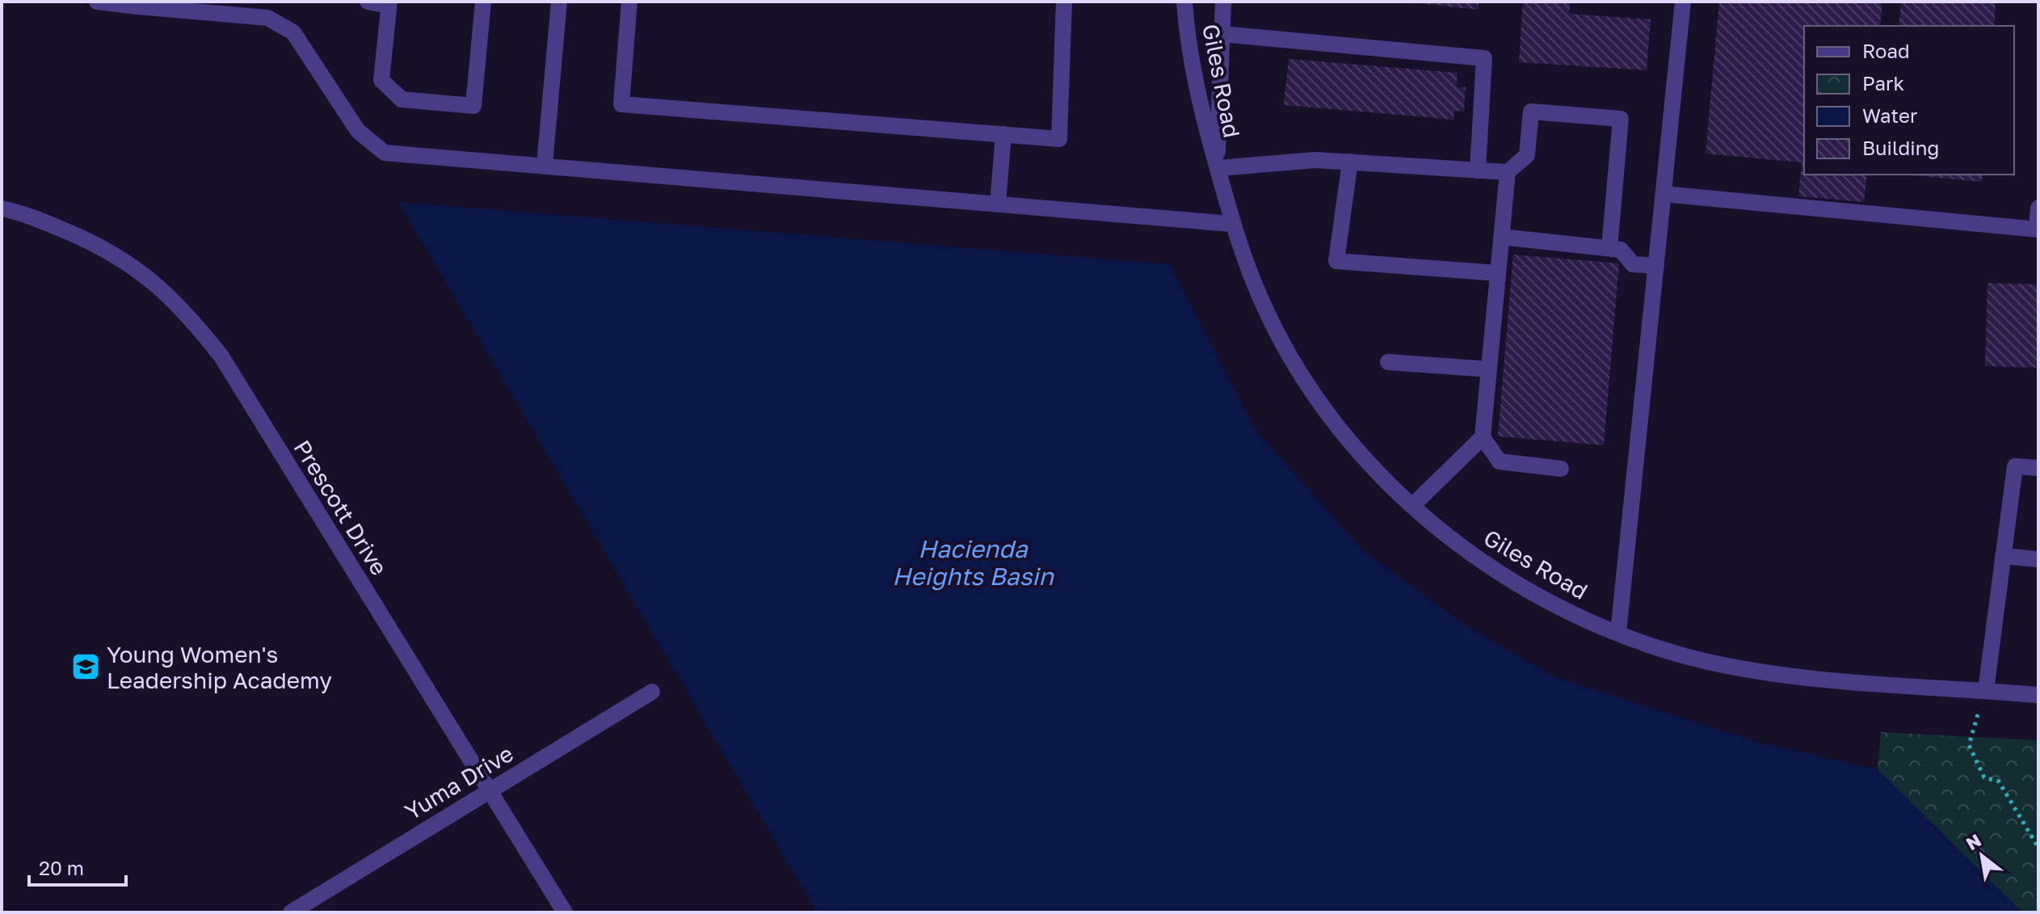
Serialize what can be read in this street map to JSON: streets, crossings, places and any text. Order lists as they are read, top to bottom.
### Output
{
  "streets": {
    "street": ["Giles Road", "Prescott Drive", "Yuma Drive"]
  },
  "crossings": [
    ["Prescott Drive", "Yuma Drive"]
  ],
  "water": ["Hacienda Heights Basin"],
  "places": {
    "school or university": ["Young Women's Leadership Academy"]
  },
  "legend": [
    "Road",
    "Park",
    "Water",
    "Building"
  ],
  "scale_bar": "20 m",
  "north": "top left"
}
